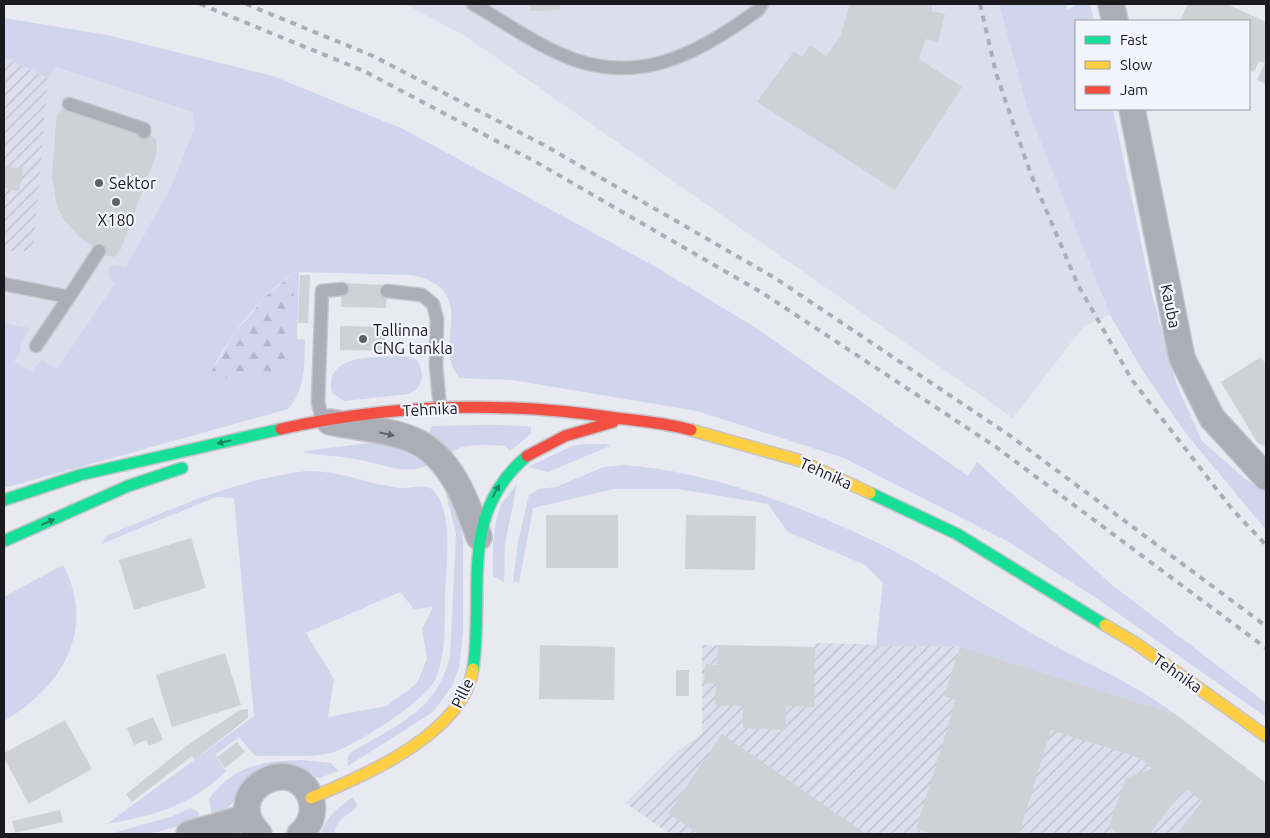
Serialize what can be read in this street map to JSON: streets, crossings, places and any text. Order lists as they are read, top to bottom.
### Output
{
  "streets": {
    "main road": ["Tehnika", "Pille"],
    "street": ["Kauba"]
  },
  "crossings": [
    ["Tehnika", "Pille"]
  ],
  "places": ["Sektor", "X180", "Tallinna CNG tankla"],
  "legend": ["Fast", "Slow", "Jam"]
}
